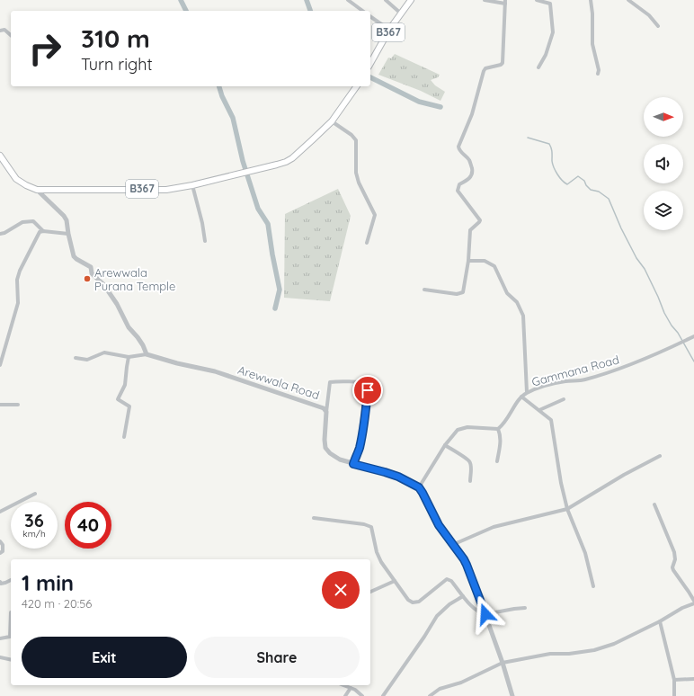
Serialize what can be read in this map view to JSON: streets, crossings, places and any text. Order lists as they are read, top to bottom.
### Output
{
  "streets": {
    "main road": ["B367"],
    "street": ["Gammana Road", "Arewwala Road"]
  },
  "places": ["Arewwala Purana Temple"],
  "north": "right",
  "page": {
    "turn": ["310 m", "Turn right"],
    "speed": "36 km/h",
    "limit": "40",
    "heading": ["1 min", "420 m · 20:56"],
    "buttons": ["Exit", "Share"]
  }
}
